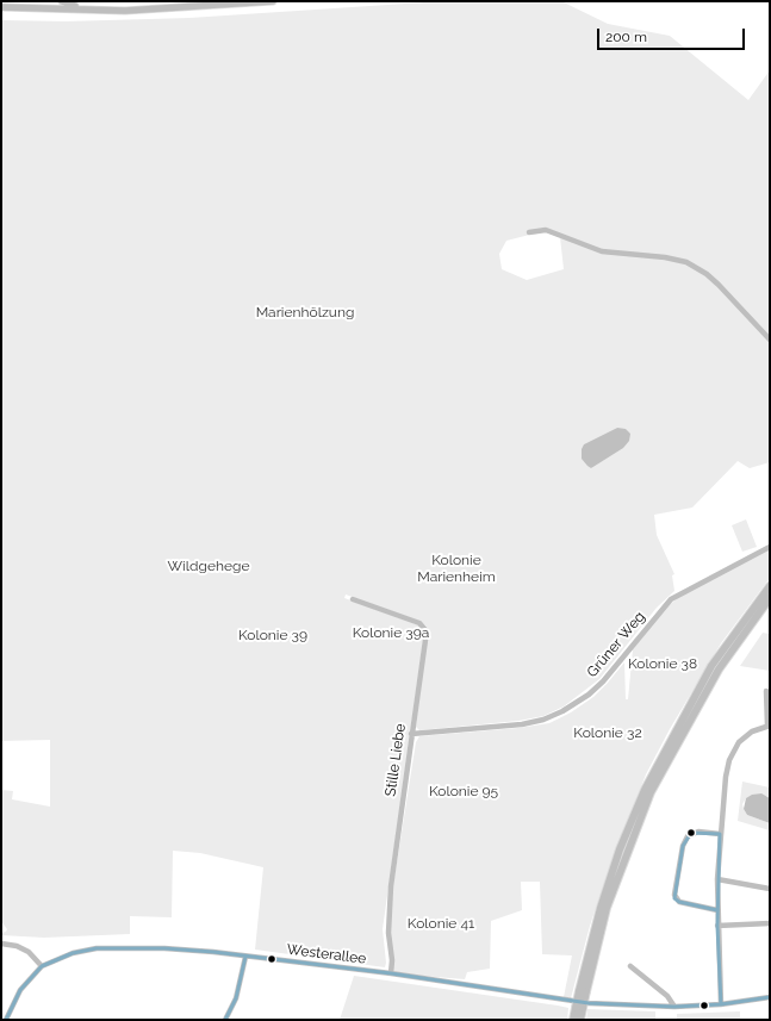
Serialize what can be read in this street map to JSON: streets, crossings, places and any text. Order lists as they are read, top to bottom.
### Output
{
  "streets": {
    "street": ["Grüner Weg", "Stille Liebe", "Westerallee"]
  },
  "crossings": [
    ["Grüner Weg", "Stille Liebe"],
    ["Stille Liebe", "Westerallee"]
  ],
  "parks": [
    "Marienhölzung",
    "Kolonie Marienheim",
    "Wildgehege",
    "Kolonie 39a",
    "Kolonie 39",
    "Kolonie 38",
    "Kolonie 32",
    "Kolonie 95",
    "Kolonie 41"
  ],
  "scale_bar": "200 m"
}
